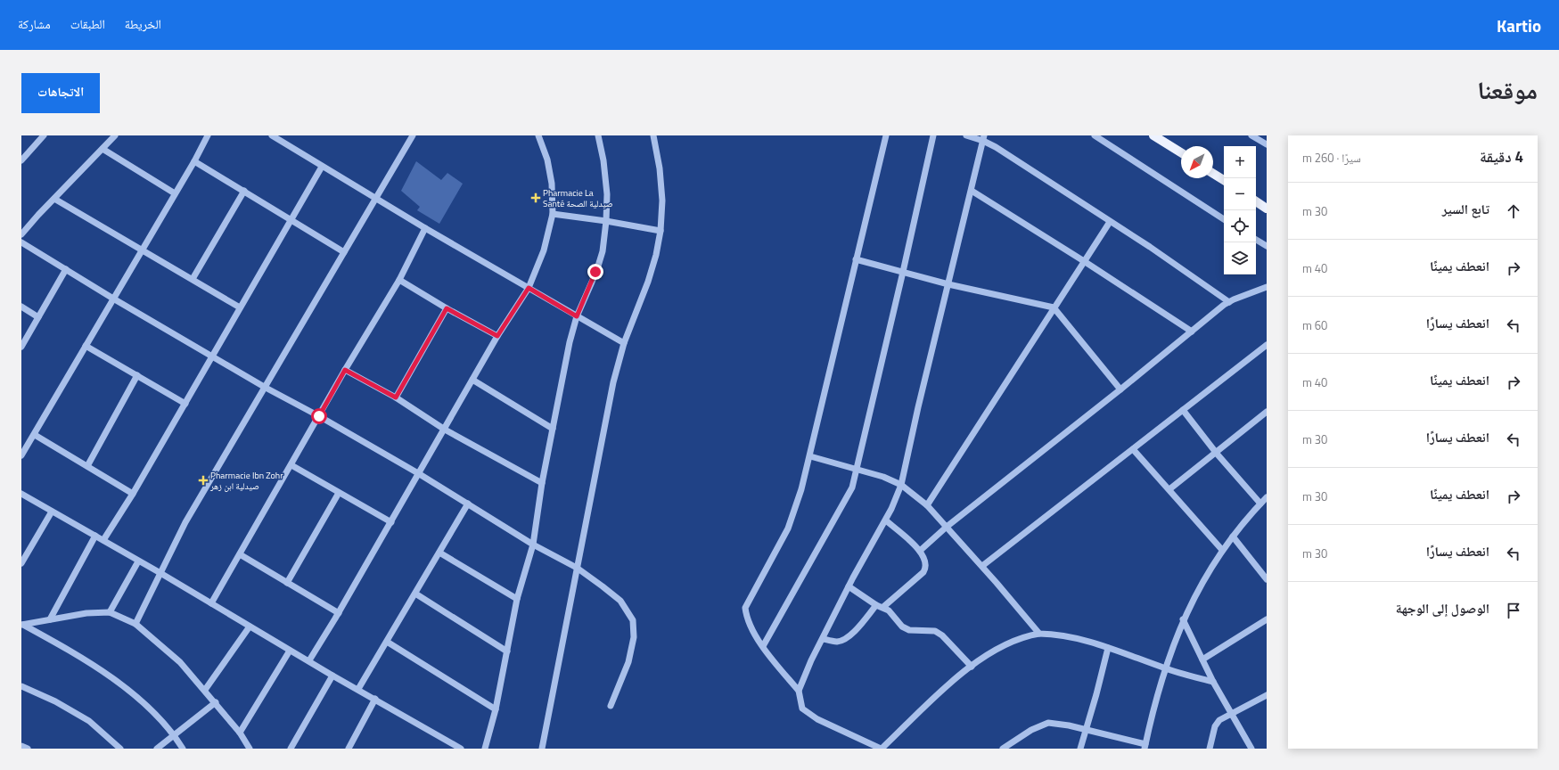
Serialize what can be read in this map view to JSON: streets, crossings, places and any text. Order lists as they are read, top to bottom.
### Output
{
  "places": {
    "health": ["Pharmacie La Santé صيدلية الصحة", "Pharmacie Ibn Zohr صيدلية ابن زهر"]
  },
  "north": "bottom left",
  "page": {
    "header": "Kartio",
    "nav": ["الخريطة", "الطبقات", "مشاركة"],
    "title": "موقعنا",
    "buttons": "الاتجاهات",
    "heading": ["4 دقيقة", "سيرًا · 260 m"],
    "map_buttons": ["+", "−"],
    "list": [
      ["تابع السير", "30 m"],
      ["انعطف يمينًا", "40 m"],
      ["انعطف يسارًا", "60 m"],
      ["انعطف يمينًا", "40 m"],
      ["انعطف يسارًا", "30 m"],
      ["انعطف يمينًا", "30 m"],
      ["انعطف يسارًا", "30 m"],
      "الوصول إلى الوجهة"
    ]
  }
}
